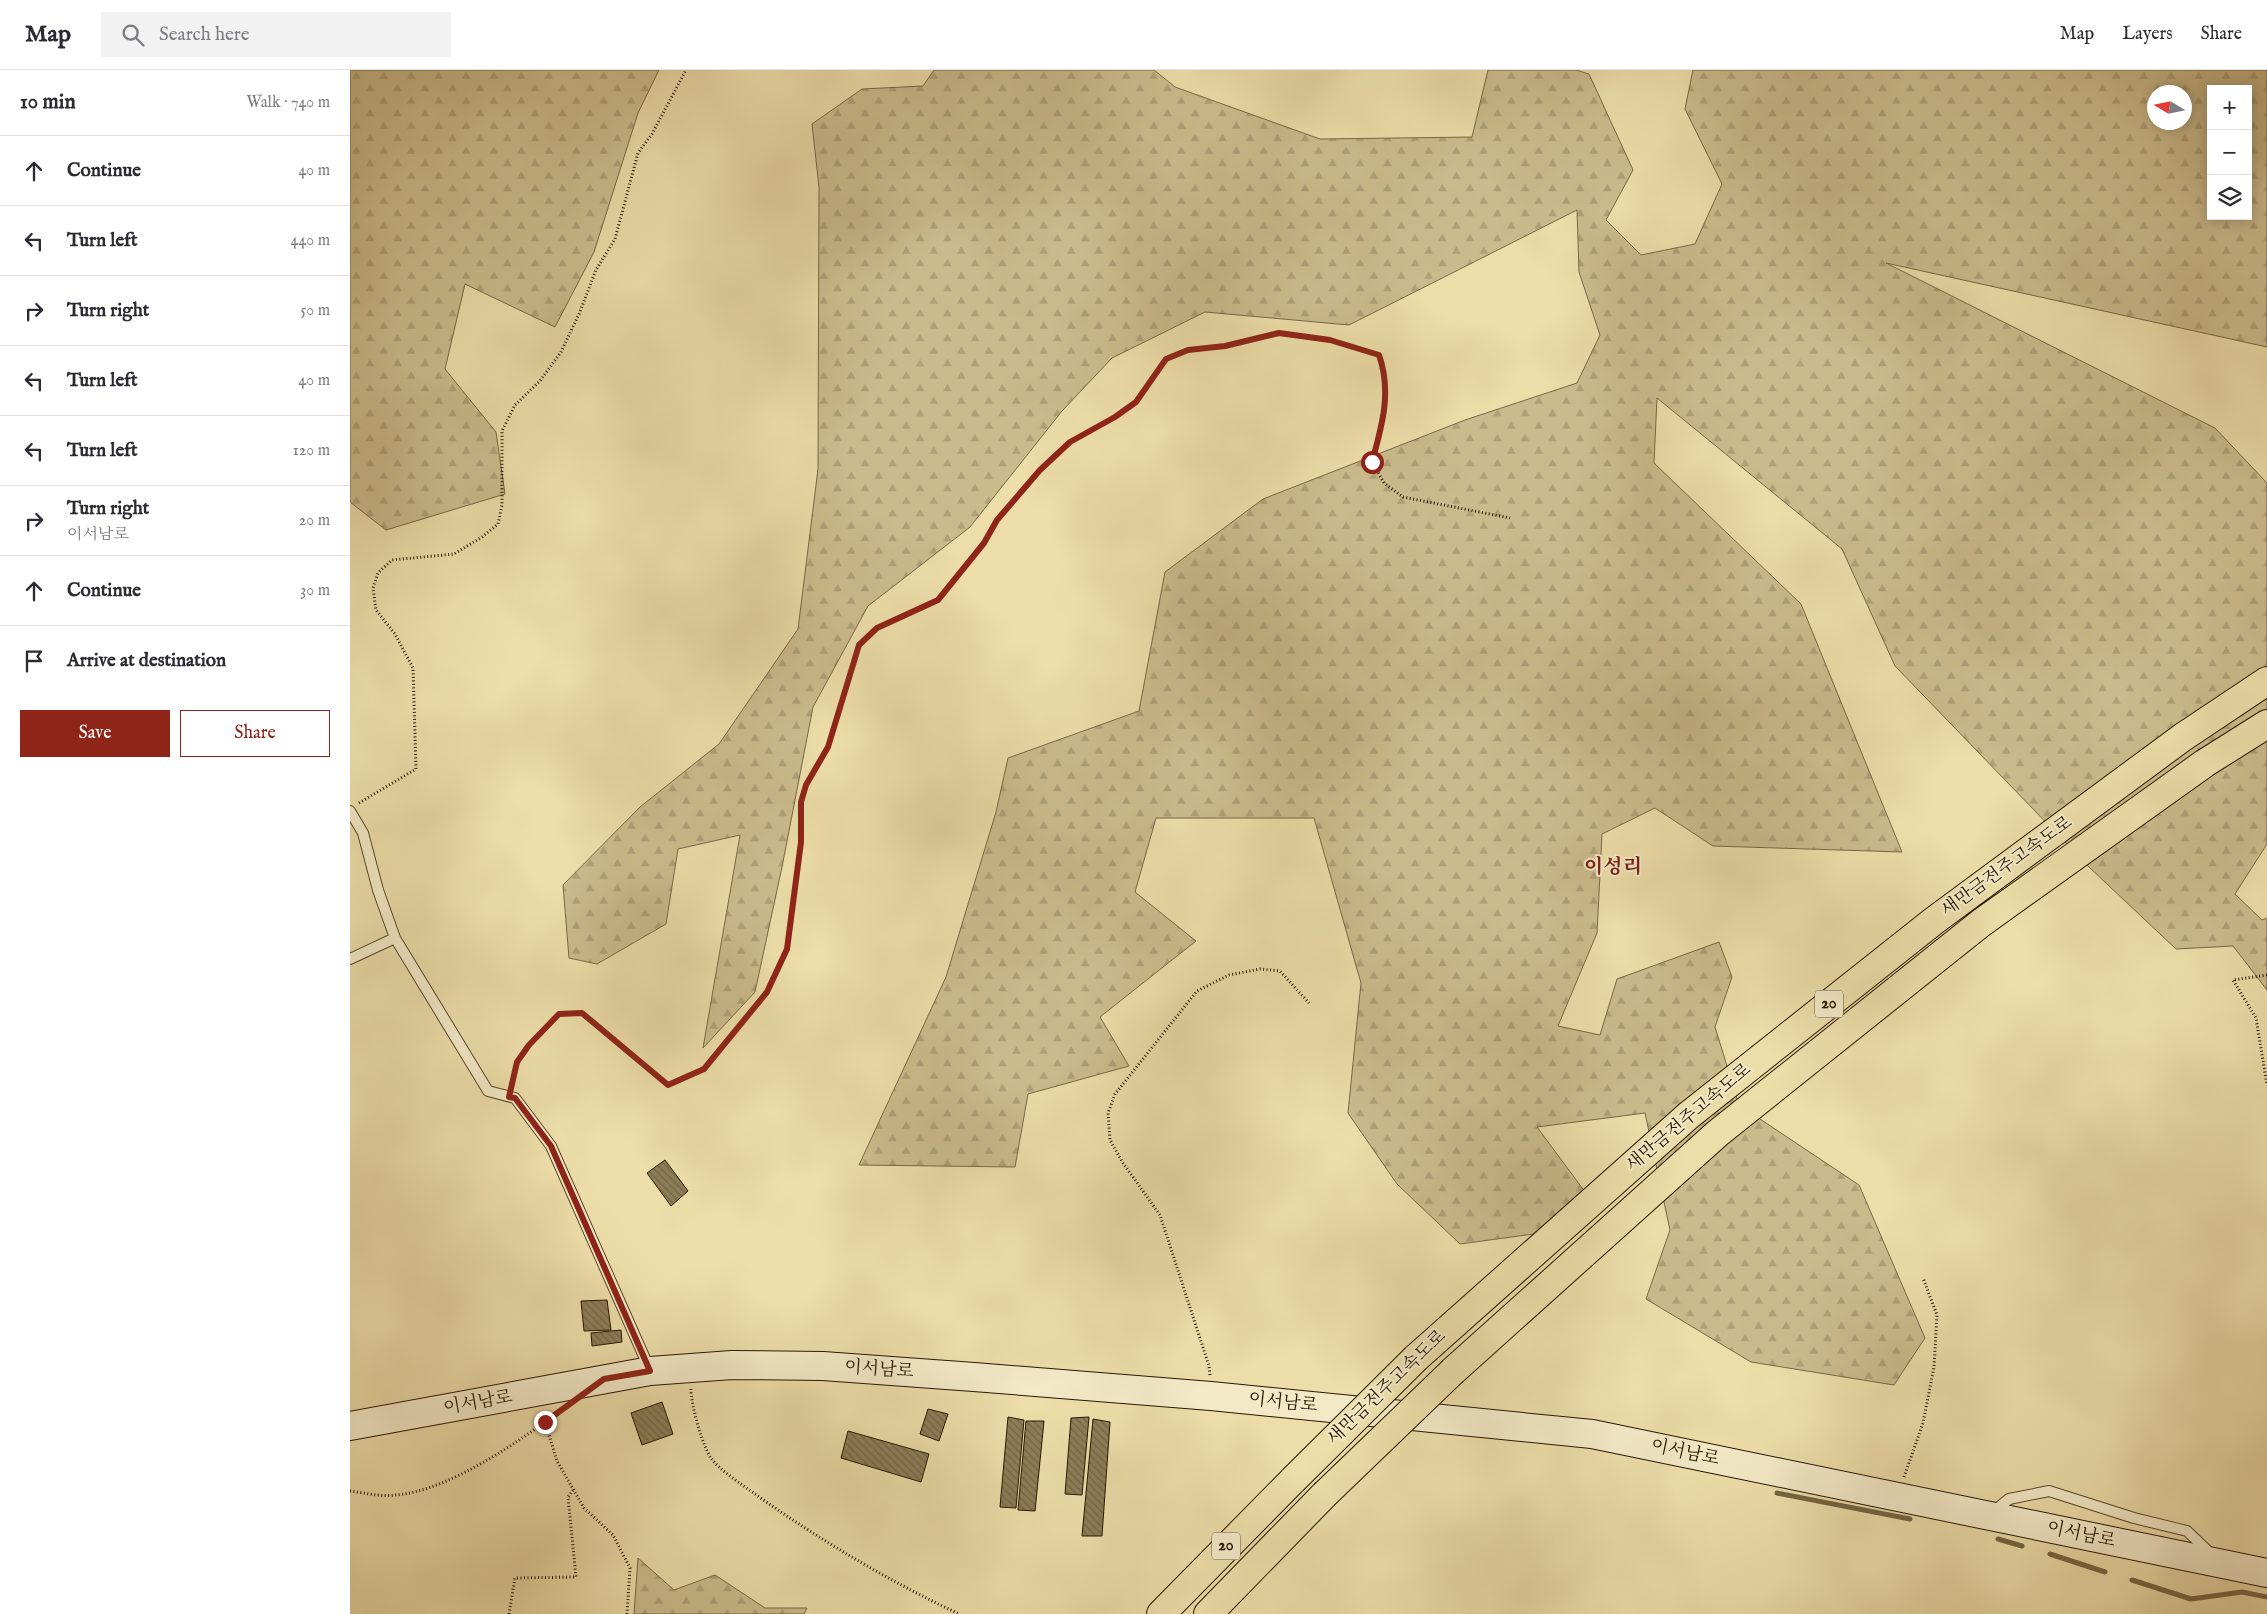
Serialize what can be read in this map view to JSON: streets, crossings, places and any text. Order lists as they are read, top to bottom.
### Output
{
  "streets": {
    "highway": ["새만금전주고속도로", "20"],
    "main road": ["이서남로"]
  },
  "districts": ["이성리"],
  "north": "left",
  "page": {
    "header": "Map",
    "search": "Search here",
    "nav": ["Map", "Layers", "Share"],
    "heading": ["10 min", "Walk · 740 m"],
    "map_buttons": ["+", "−"],
    "list": [
      ["Continue", "40 m"],
      ["Turn left", "440 m"],
      ["Turn right", "50 m"],
      ["Turn left", "40 m"],
      ["Turn left", "120 m"],
      ["Turn right", "이서남로", "20 m"],
      ["Continue", "30 m"],
      "Arrive at destination"
    ],
    "buttons": ["Save", "Share"]
  }
}
